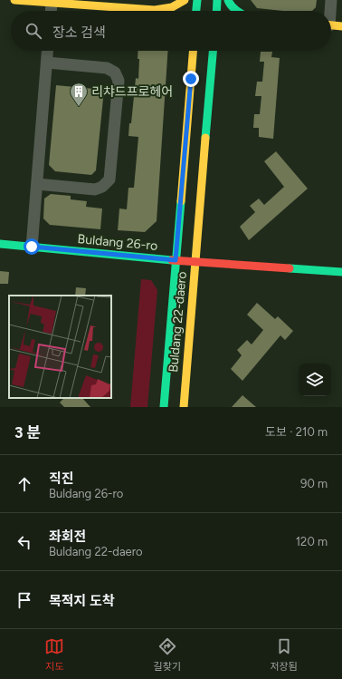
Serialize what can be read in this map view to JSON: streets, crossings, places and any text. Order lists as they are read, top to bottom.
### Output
{
  "streets": {
    "main road": ["Buldang 26-ro", "Buldang 22-daero"]
  },
  "crossings": [
    ["Buldang 26-ro", "Buldang 22-daero"]
  ],
  "places": {
    "building": ["리챠드프로헤어"]
  },
  "page": {
    "search": "장소 검색",
    "heading": ["3 분", "도보 · 210 m"],
    "list": [
      ["직진", "Buldang 26-ro", "90 m"],
      ["좌회전", "Buldang 22-daero", "120 m"],
      "목적지 도착"
    ],
    "nav": ["지도", "길찾기", "저장됨"]
  }
}
